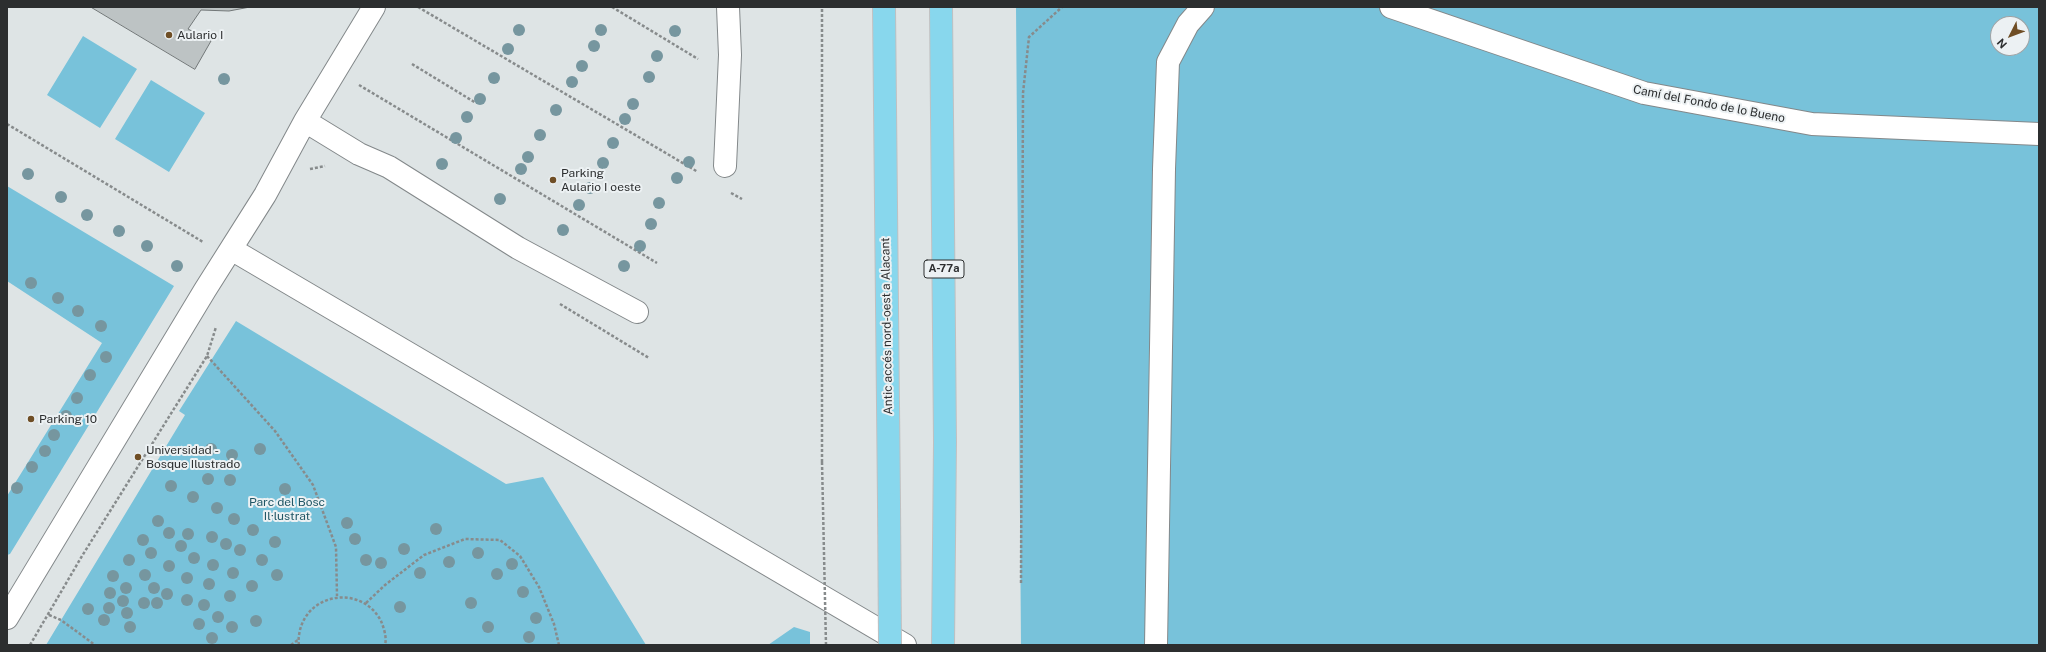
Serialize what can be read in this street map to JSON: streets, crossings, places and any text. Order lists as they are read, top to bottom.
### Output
{
  "streets": {
    "main road": ["A-77a", "Antic accés nord-oest a Alacant"],
    "street": ["Camí del Fondo de lo Bueno"]
  },
  "parks": ["Parc del Bosc Il·lustrat"],
  "places": [
    "Aulario I",
    "Parking Aulario I oeste",
    "Parking 10",
    "Universidad - Bosque Ilustrado"
  ],
  "north": "bottom left"
}
